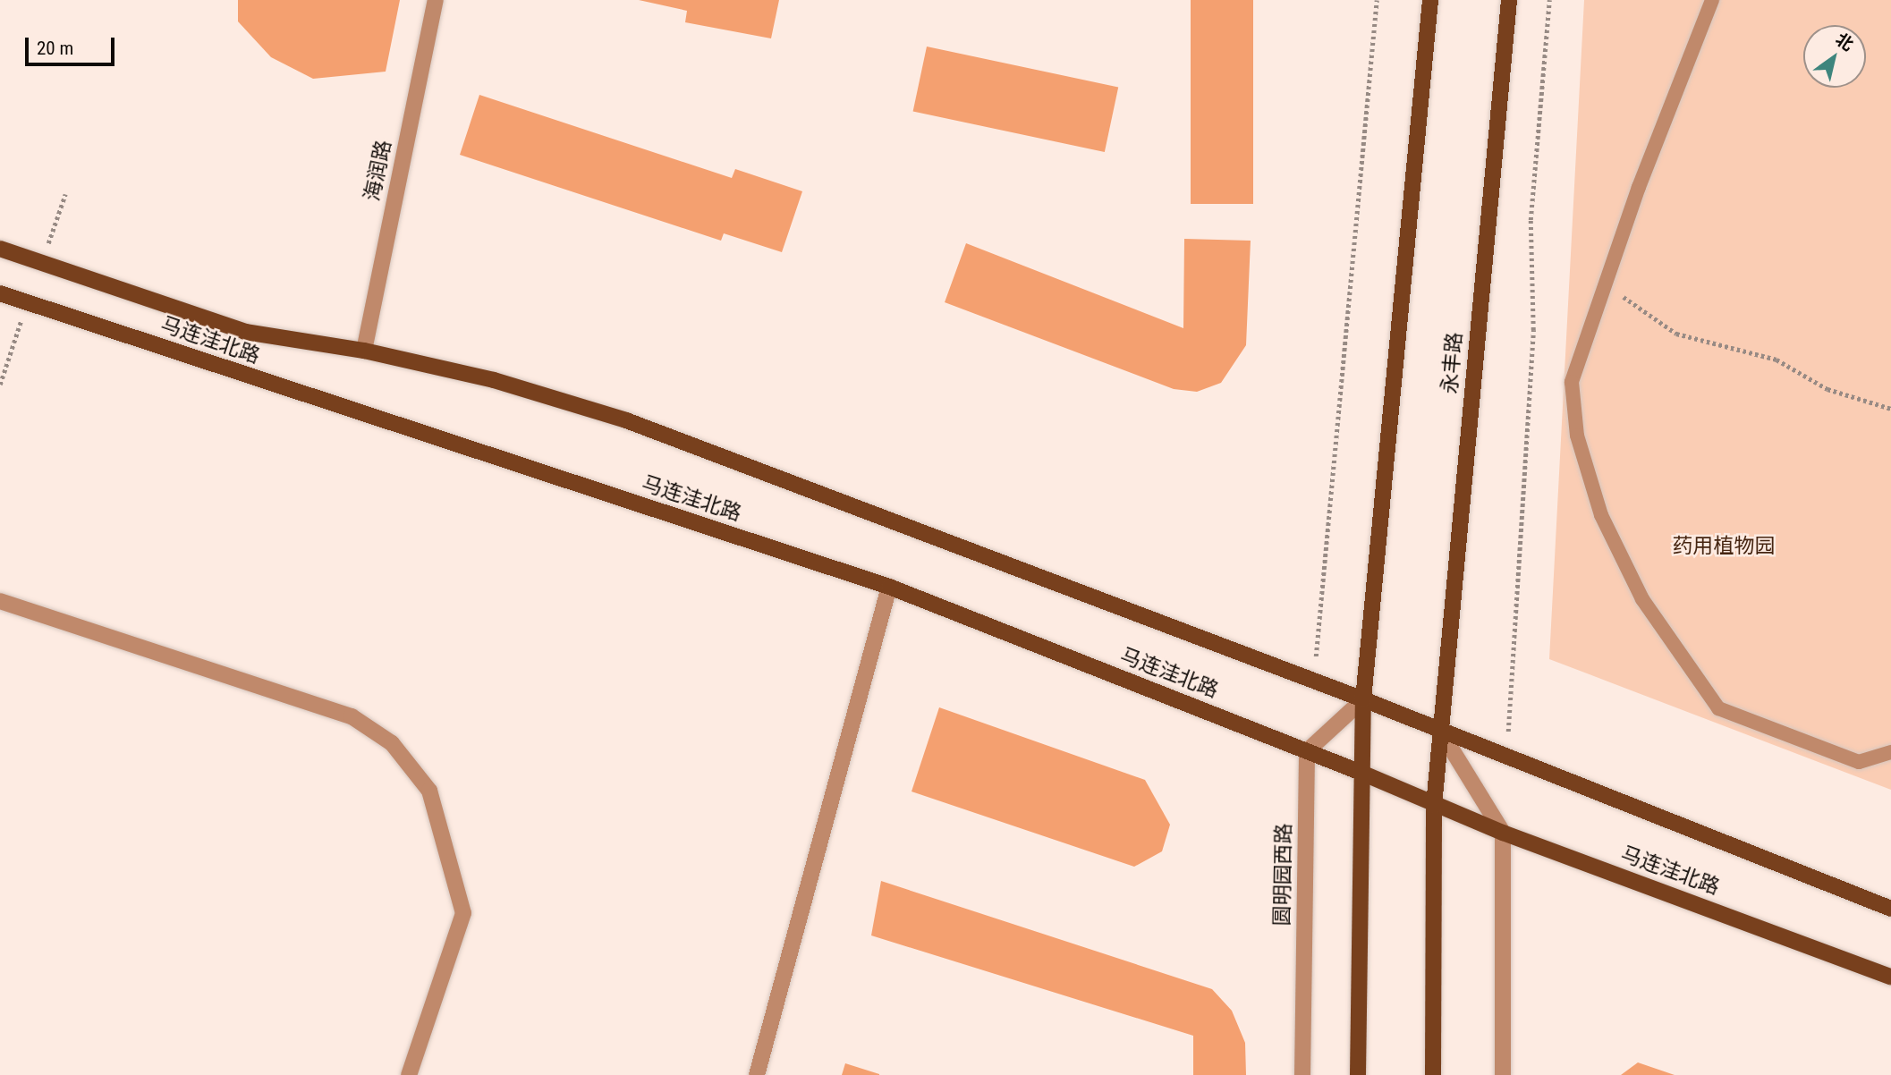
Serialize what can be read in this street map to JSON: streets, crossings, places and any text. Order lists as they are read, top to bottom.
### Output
{
  "streets": {
    "main road": ["马连洼北路", "永丰路"],
    "street": ["海润路", "圆明园西路"]
  },
  "crossings": [
    ["海润路", "马连洼北路"],
    ["马连洼北路", "永丰路"],
    ["马连洼北路", "圆明园西路"]
  ],
  "parks": ["药用植物园"],
  "scale_bar": "20 m",
  "north": "top right"
}
